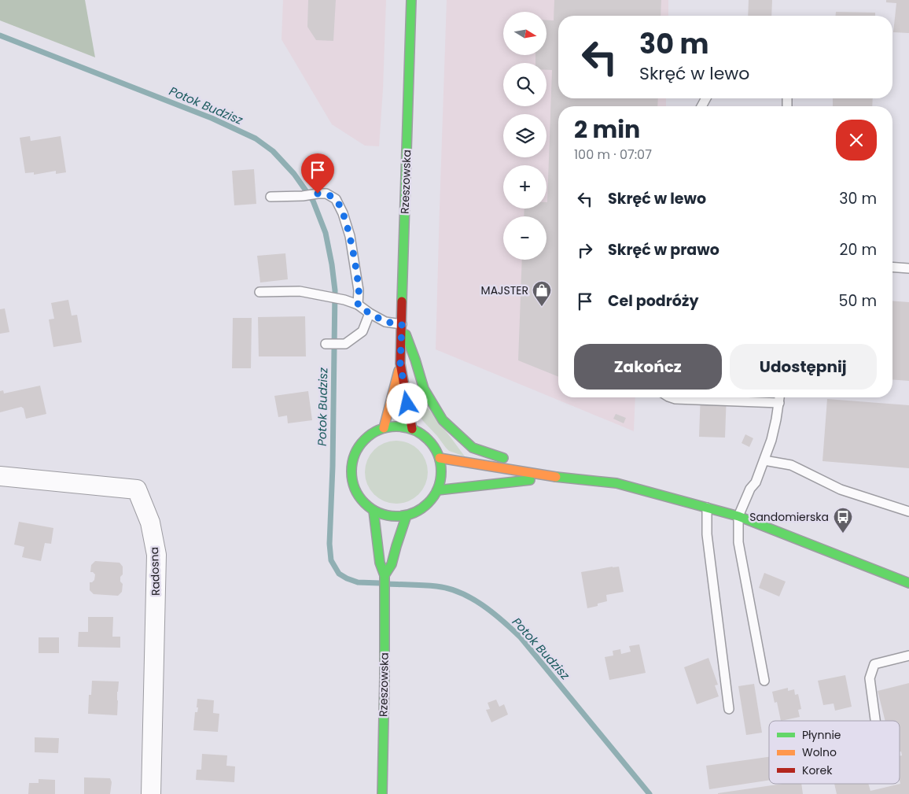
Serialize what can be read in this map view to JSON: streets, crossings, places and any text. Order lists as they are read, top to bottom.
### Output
{
  "streets": {
    "street": ["Rzeszowska", "Radosna"]
  },
  "water": ["Potok Budzisz"],
  "places": {
    "shop": ["MAJSTER"],
    "bus stop": ["Sandomierska"]
  },
  "legend": ["Płynnie", "Wolno", "Korek"],
  "north": "right",
  "page": {
    "map_buttons": ["+", "−"],
    "turn": ["30 m", "Skręć w lewo"],
    "heading": ["2 min", "100 m · 07:07"],
    "list": [
      {
        "name": "Skręć w lewo",
        "value": "30 m"
      },
      {
        "name": "Skręć w prawo",
        "value": "20 m"
      },
      {
        "name": "Cel podróży",
        "value": "50 m"
      }
    ],
    "buttons": ["Zakończ", "Udostępnij"]
  }
}
